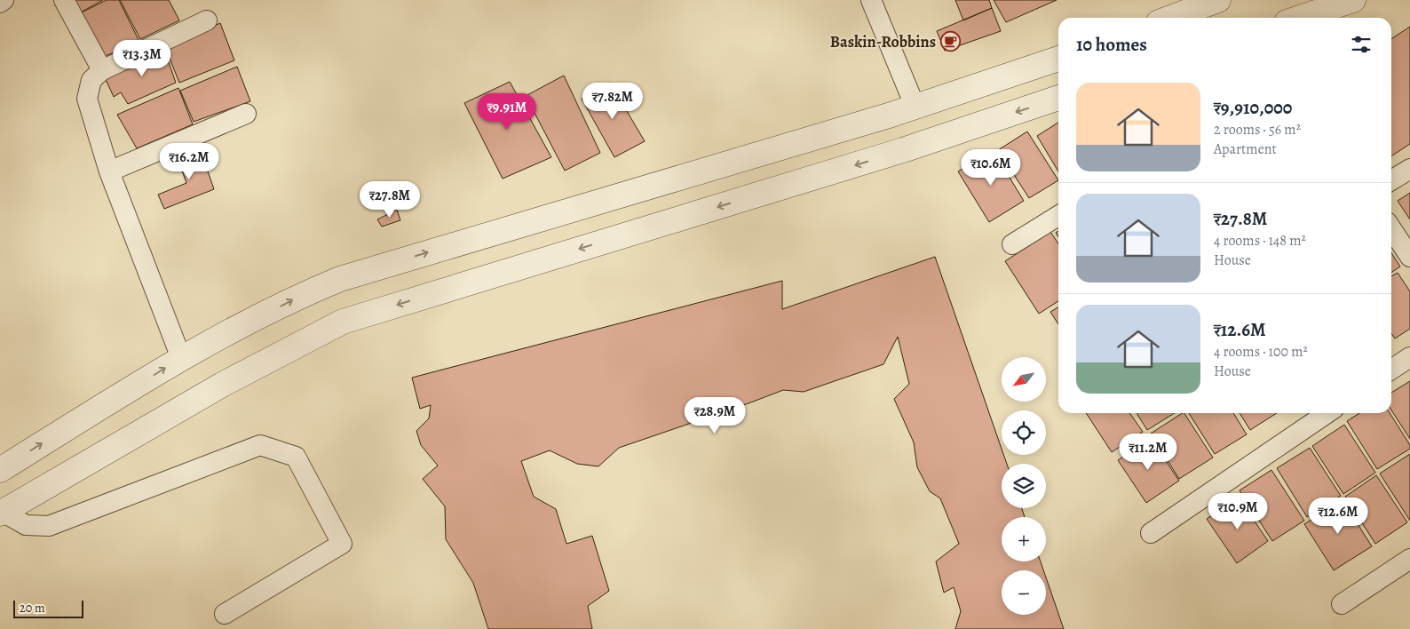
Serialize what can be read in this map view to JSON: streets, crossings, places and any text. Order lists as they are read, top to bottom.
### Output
{
  "places": {
    "cafe": ["Baskin-Robbins"]
  },
  "scale_bar": "20 m",
  "north": "bottom left",
  "page": {
    "heading": "10 homes",
    "price": [
      "₹13.3M",
      "₹7.82M",
      "₹9.91M",
      "₹16.2M",
      "₹10.6M",
      "₹27.8M",
      "₹28.9M",
      "₹11.2M",
      "₹10.9M",
      "₹12.6M"
    ],
    "list": [
      {
        "name": "₹9,910,000",
        "note": "2 rooms · 56 m² · Apartment"
      },
      {
        "name": "₹27.8M",
        "note": "4 rooms · 148 m² · House"
      },
      {
        "name": "₹12.6M",
        "note": "4 rooms · 100 m² · House"
      }
    ],
    "map_buttons": ["+", "−"],
    "scale": "20 m"
  }
}
